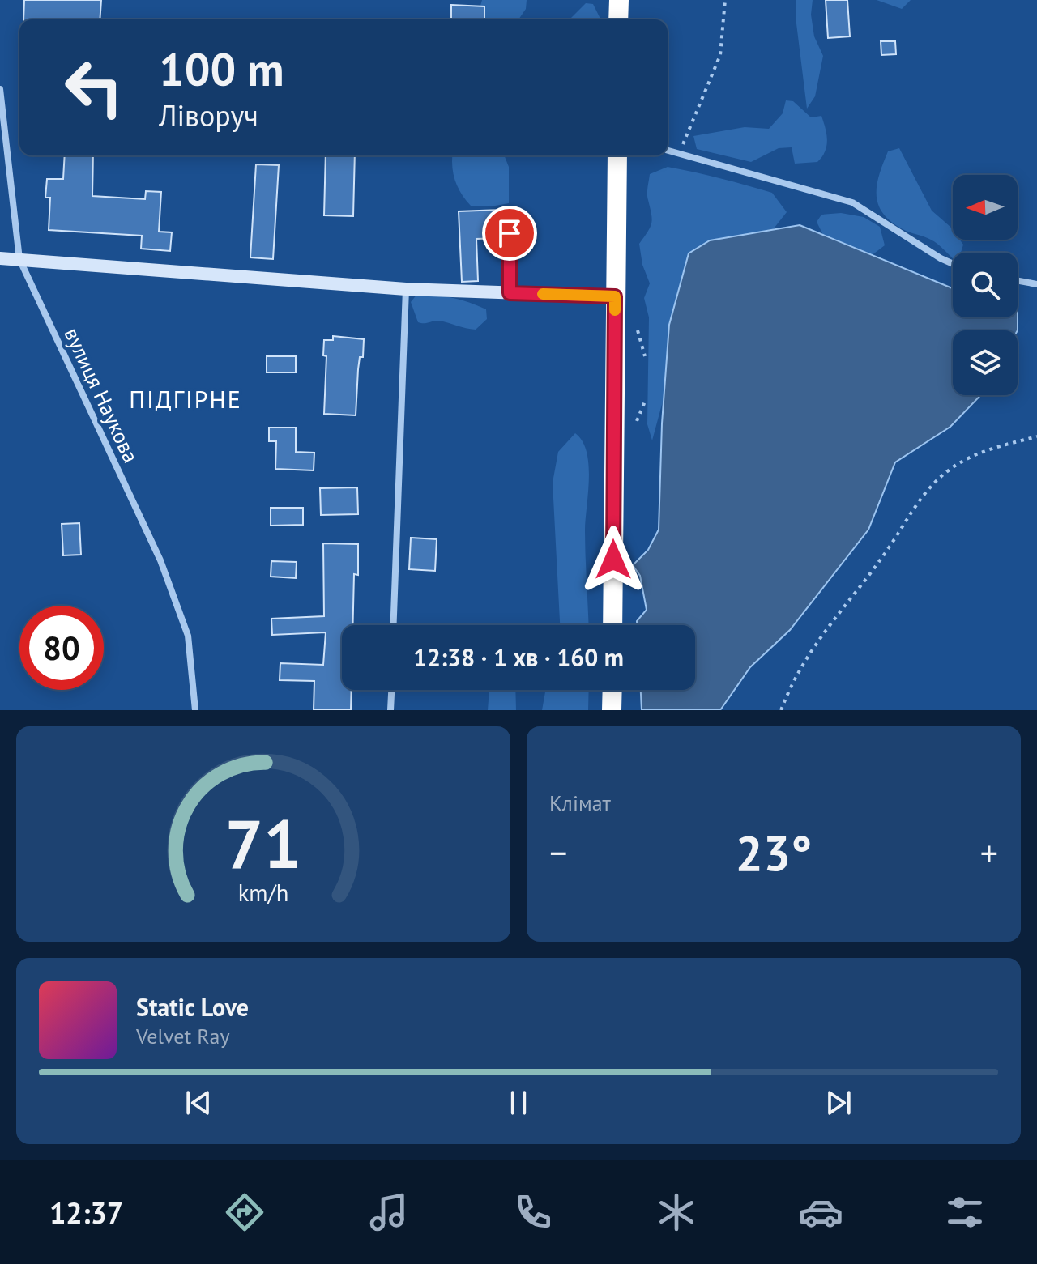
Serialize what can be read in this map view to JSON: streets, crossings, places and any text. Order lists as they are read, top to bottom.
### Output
{
  "streets": {
    "street": ["вулиця Наукова"]
  },
  "districts": ["ПІДГІРНЕ"],
  "north": "left",
  "page": {
    "turn": ["100 m", "Ліворуч"],
    "limit": "80",
    "trip": "12:38 · 1 хв · 160 m",
    "tile": "Клімат",
    "heat": ["−", "23°", "+"],
    "song": ["Static Love", "Velvet Ray"],
    "tabs": "12:37",
    "gauge": ["71", "km/h"]
  }
}
